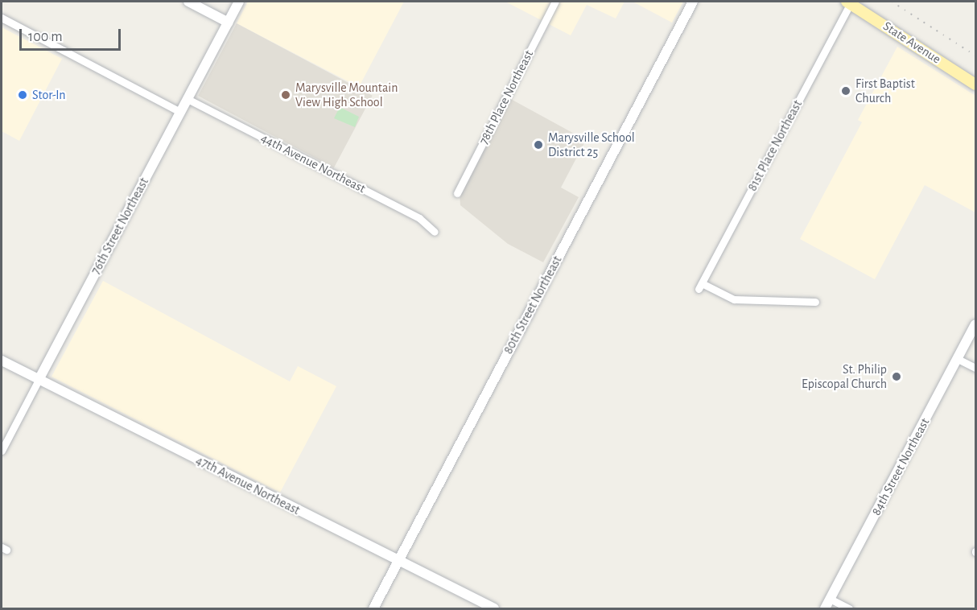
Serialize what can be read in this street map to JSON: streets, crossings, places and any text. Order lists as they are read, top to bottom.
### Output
{
  "streets": {
    "main road": ["State Avenue"],
    "street": [
      "78th Place Northeast",
      "81st Place Northeast",
      "44th Avenue Northeast",
      "76th Street Northeast",
      "80th Street Northeast",
      "84th Street Northeast",
      "47th Avenue Northeast"
    ]
  },
  "crossings": [
    ["State Avenue", "81st Place Northeast"],
    ["44th Avenue Northeast", "76th Street Northeast"],
    ["76th Street Northeast", "47th Avenue Northeast"],
    ["80th Street Northeast", "47th Avenue Northeast"]
  ],
  "places": [
    "First Baptist Church",
    "Stor-In",
    "Marysville Mountain View High School",
    "Marysville School District 25",
    "St. Philip Episcopal Church"
  ],
  "scale_bar": "100 m"
}
